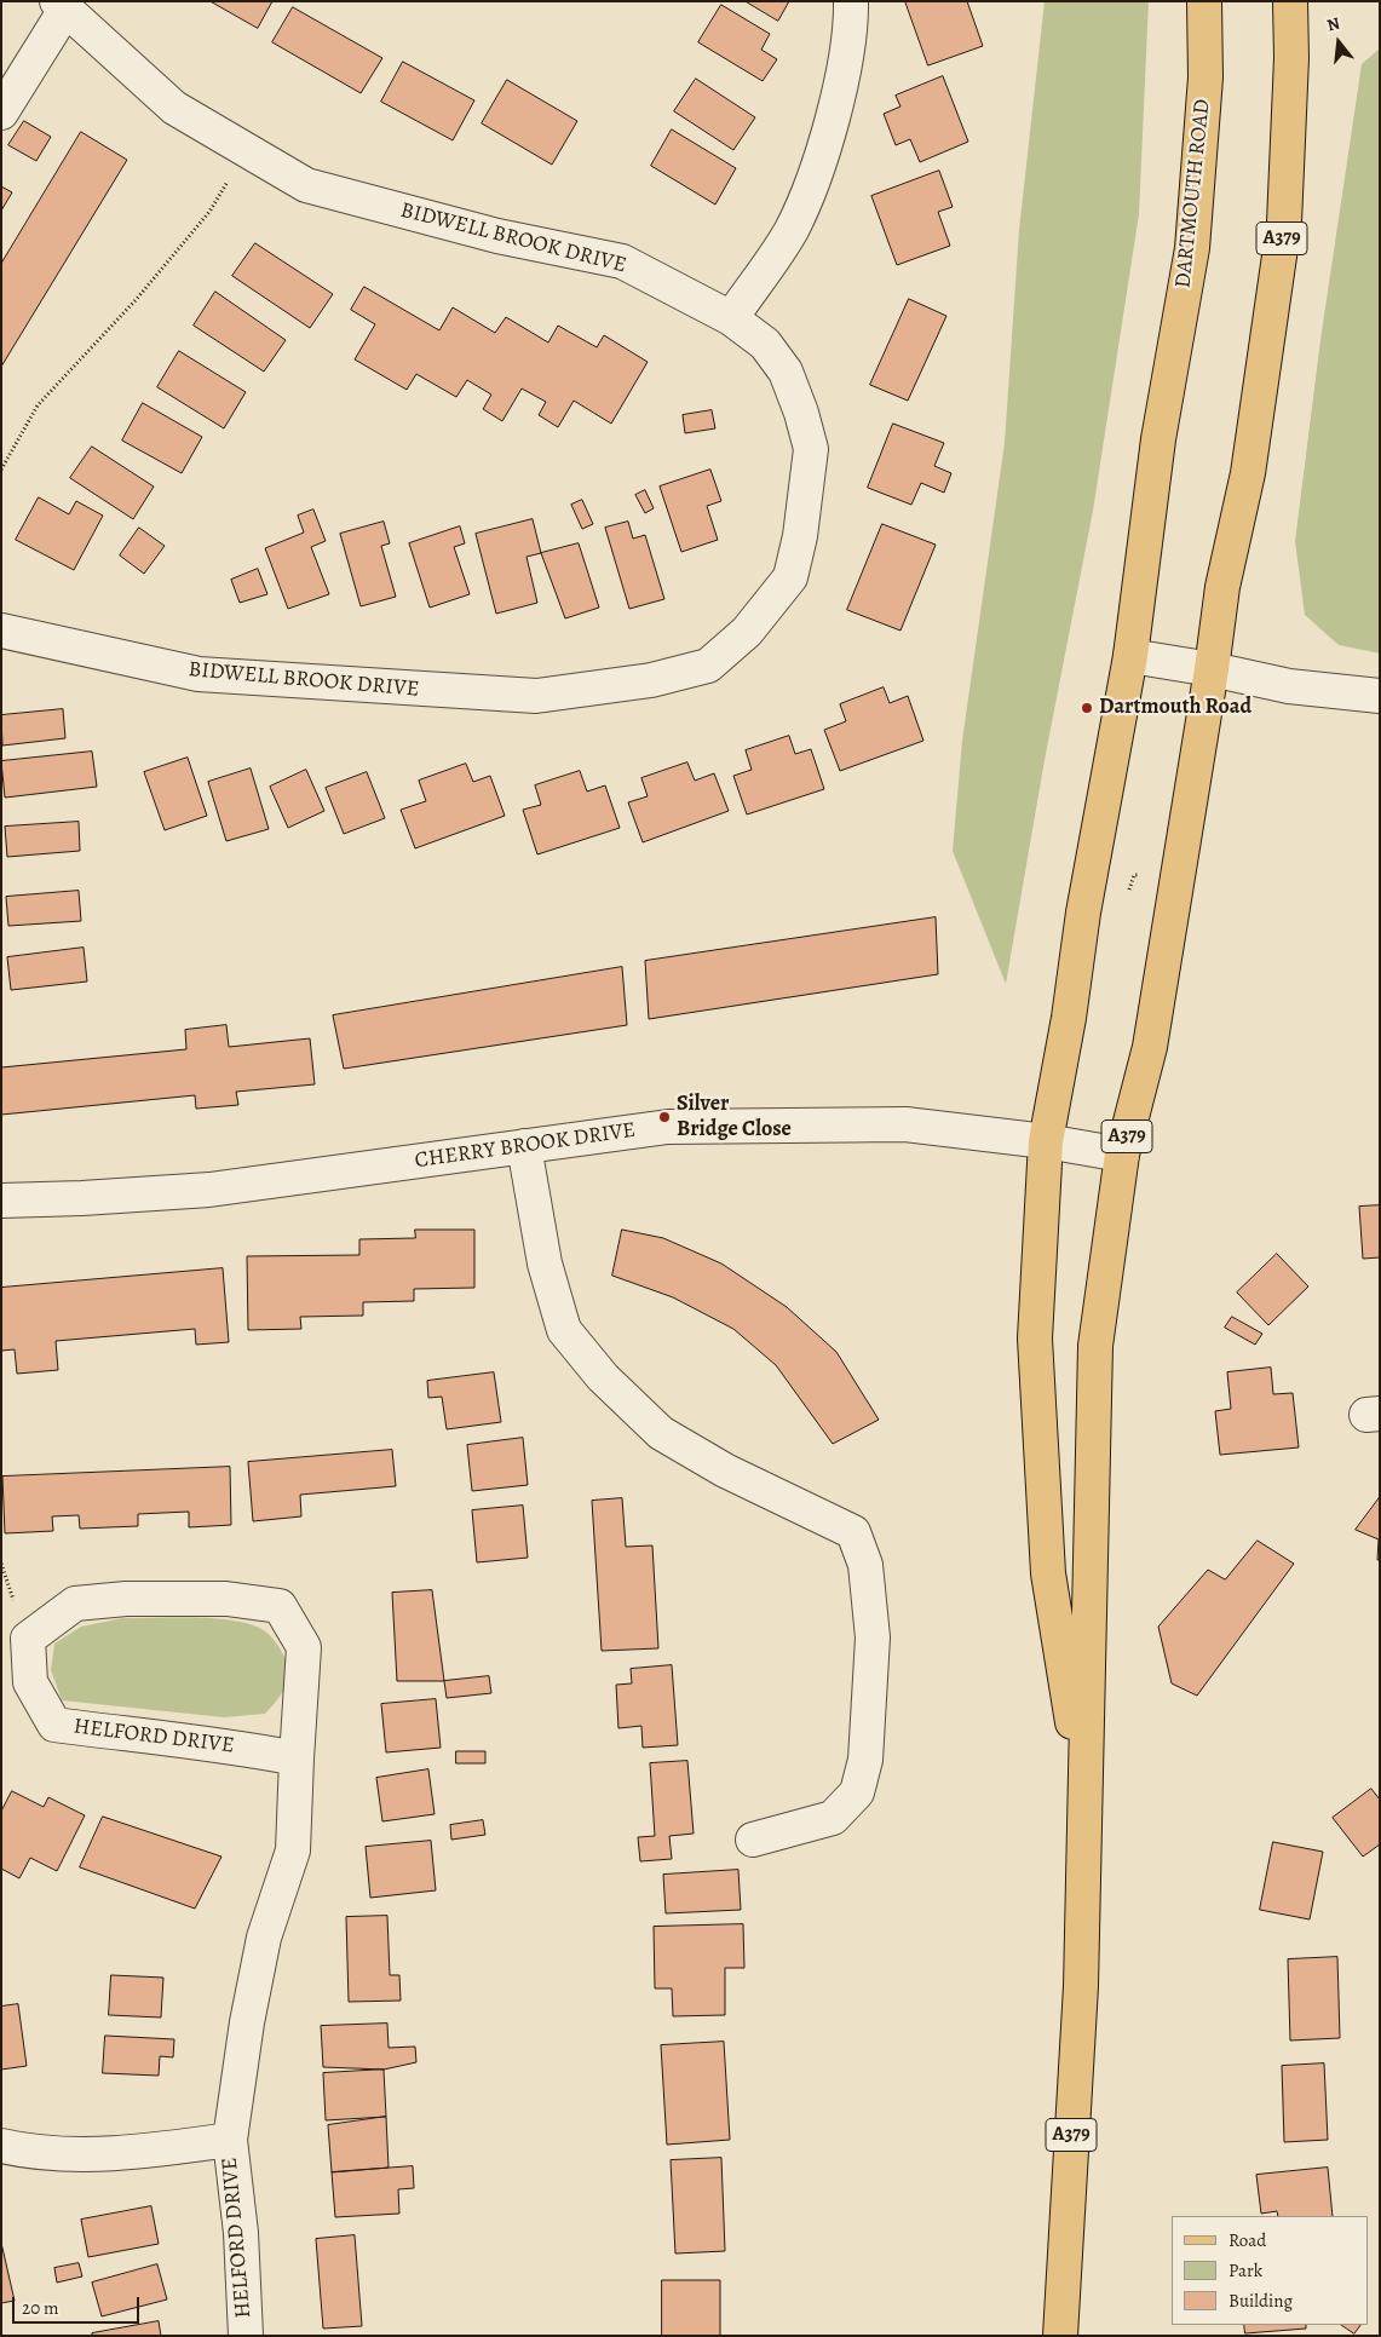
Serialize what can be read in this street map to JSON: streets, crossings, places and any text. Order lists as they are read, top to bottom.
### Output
{
  "streets": {
    "main road": ["DARTMOUTH ROAD", "A379"],
    "street": ["BIDWELL BROOK DRIVE", "CHERRY BROOK DRIVE", "HELFORD DRIVE"]
  },
  "crossings": [
    ["DARTMOUTH ROAD", "A379"],
    ["DARTMOUTH ROAD", "CHERRY BROOK DRIVE"],
    ["A379", "CHERRY BROOK DRIVE"]
  ],
  "places": ["Dartmouth Road", "Silver Bridge Close"],
  "legend": ["Road", "Park", "Building"],
  "scale_bar": "20 m",
  "north": "top"
}
